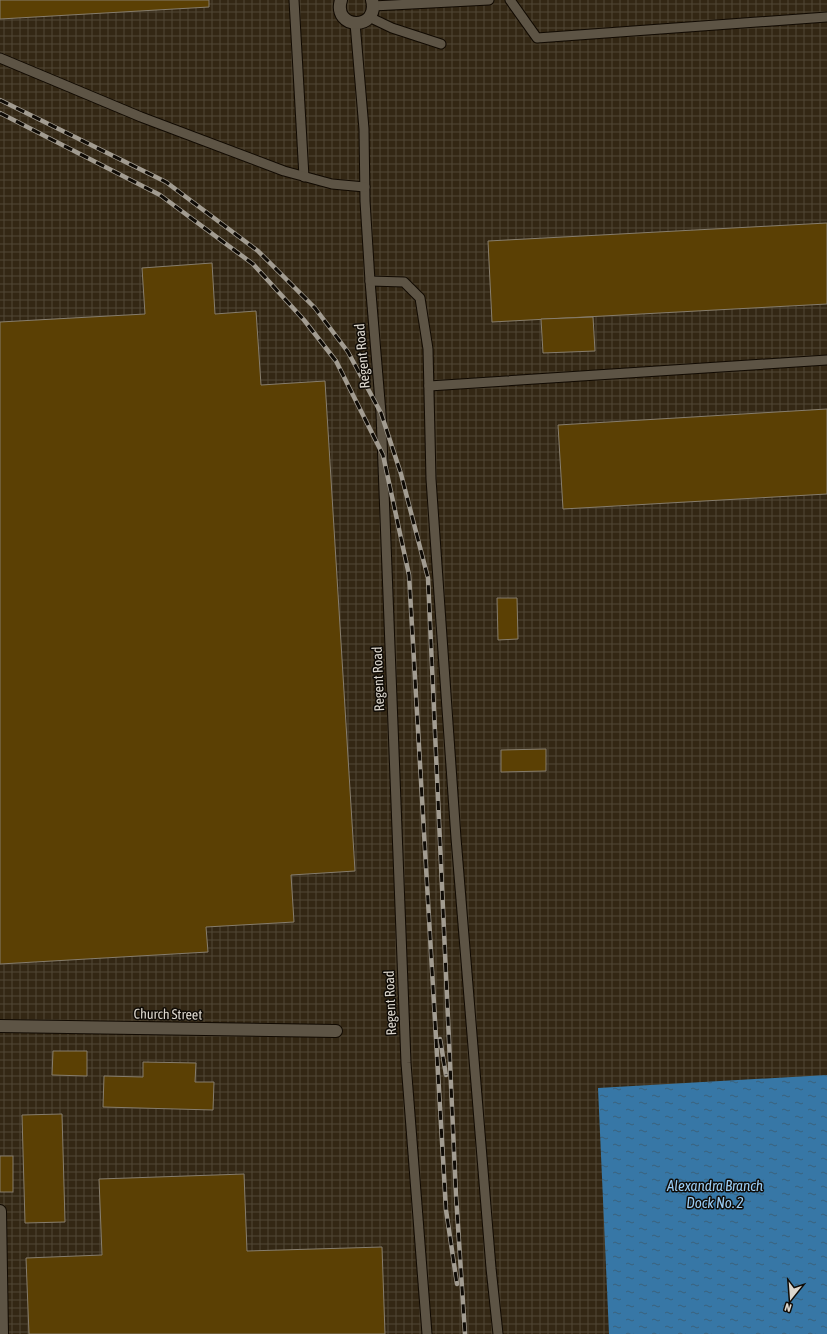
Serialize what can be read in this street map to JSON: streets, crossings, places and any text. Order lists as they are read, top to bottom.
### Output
{
  "streets": {
    "street": ["Church Street"],
    "lane": ["Regent Road"]
  },
  "water": ["Alexandra Branch Dock No. 2"],
  "north": "bottom"
}
